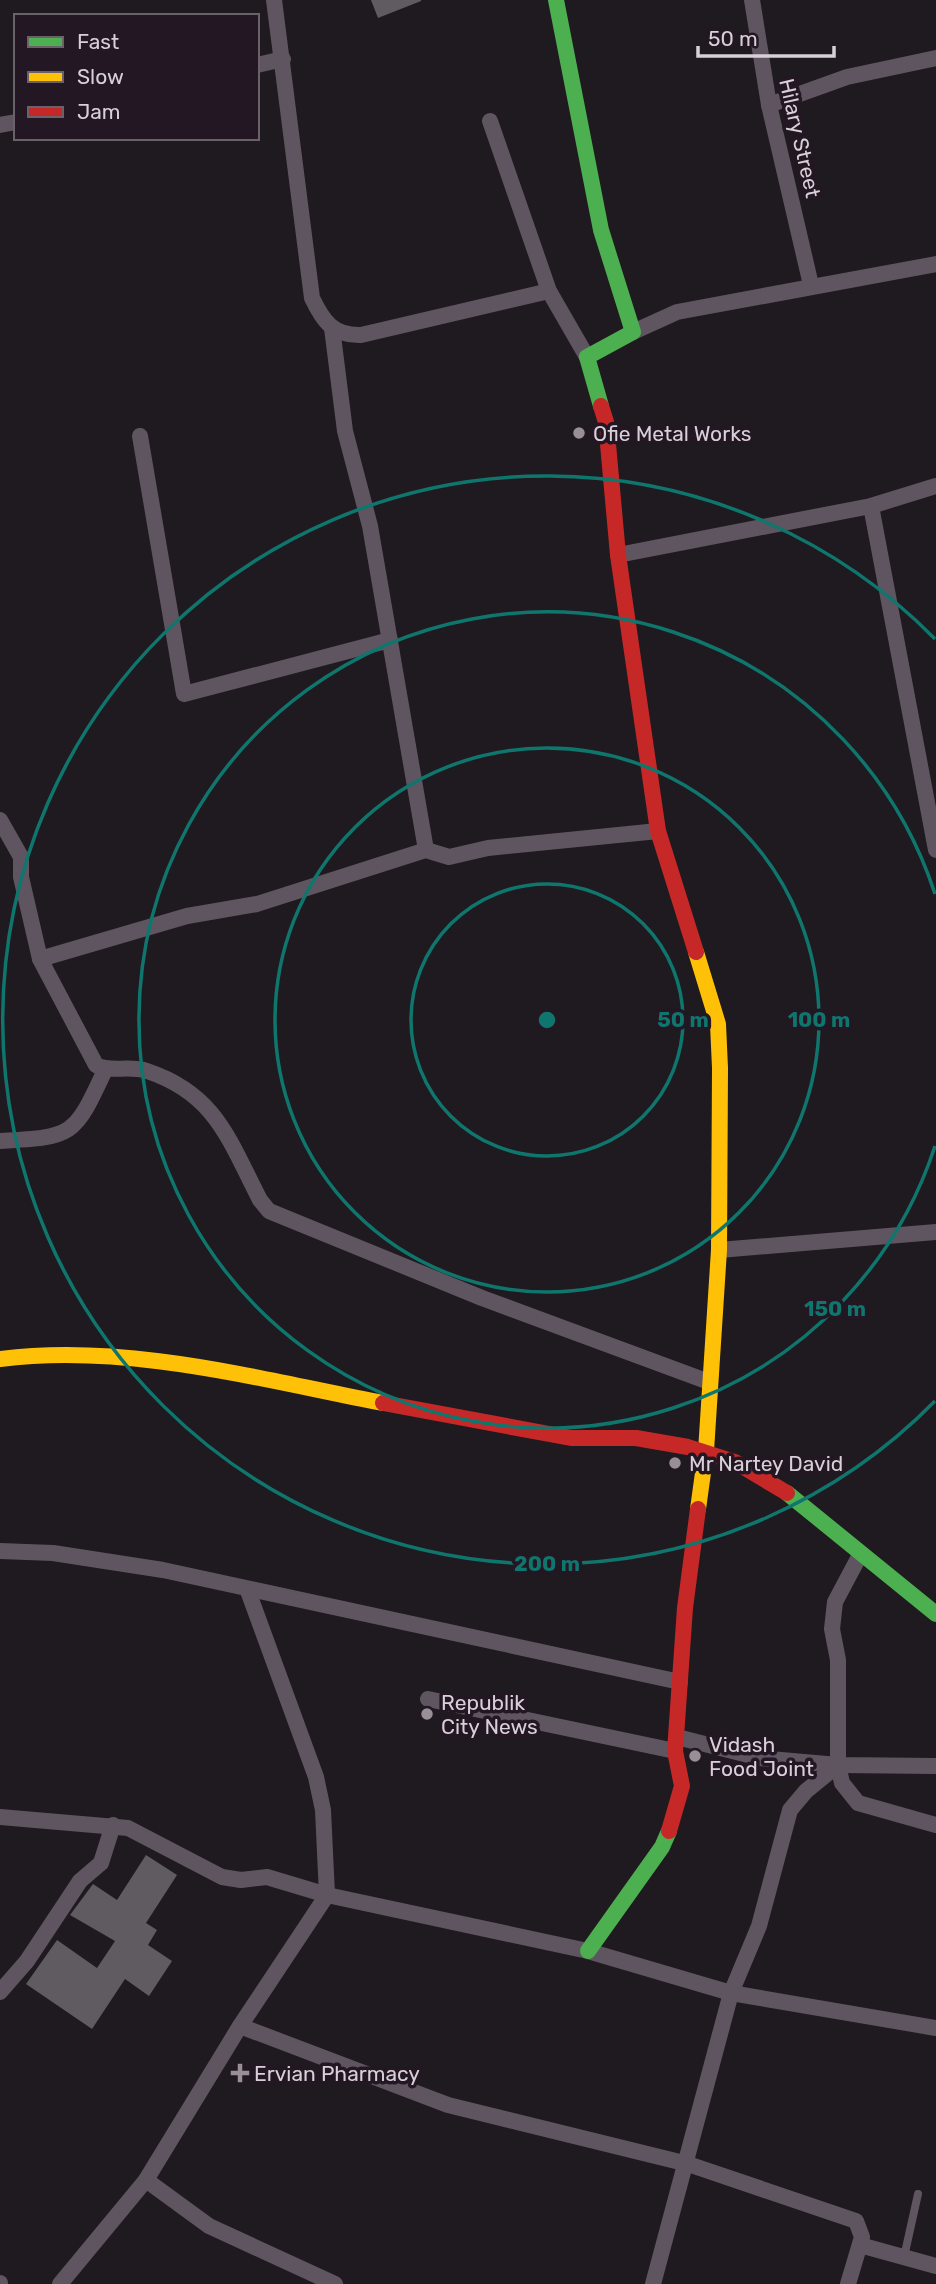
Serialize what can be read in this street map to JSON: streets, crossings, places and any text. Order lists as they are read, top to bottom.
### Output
{
  "streets": {
    "street": ["Hilary Street"]
  },
  "places": {
    "other": [
      "Ofie Metal Works",
      "Mr Nartey David",
      "Republik City News",
      "Vidash Food Joint"
    ],
    "health": ["Ervian Pharmacy"]
  },
  "legend": ["Fast", "Slow", "Jam"],
  "scale_bar": "50 m",
  "rings": [
    "50 m",
    "100 m",
    "150 m",
    "200 m"
  ]
}
